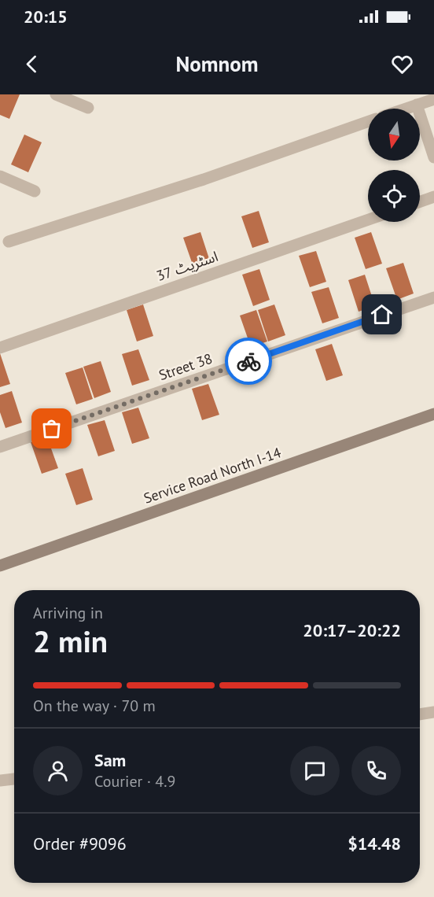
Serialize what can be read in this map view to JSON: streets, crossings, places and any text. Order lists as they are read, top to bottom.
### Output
{
  "streets": {
    "main road": ["Service Road North I-14"],
    "street": ["اسٹریٹ 37", "Street 38"]
  },
  "north": "bottom",
  "page": {
    "status": "20:15",
    "header": "Nomnom",
    "heading": ["2 min", "Arriving in", "20:17–20:22"],
    "panel": [
      "Sam",
      "Courier · 4.9",
      "Order #9096",
      "$14.48"
    ],
    "bar": "On the way · 70 m"
  }
}
